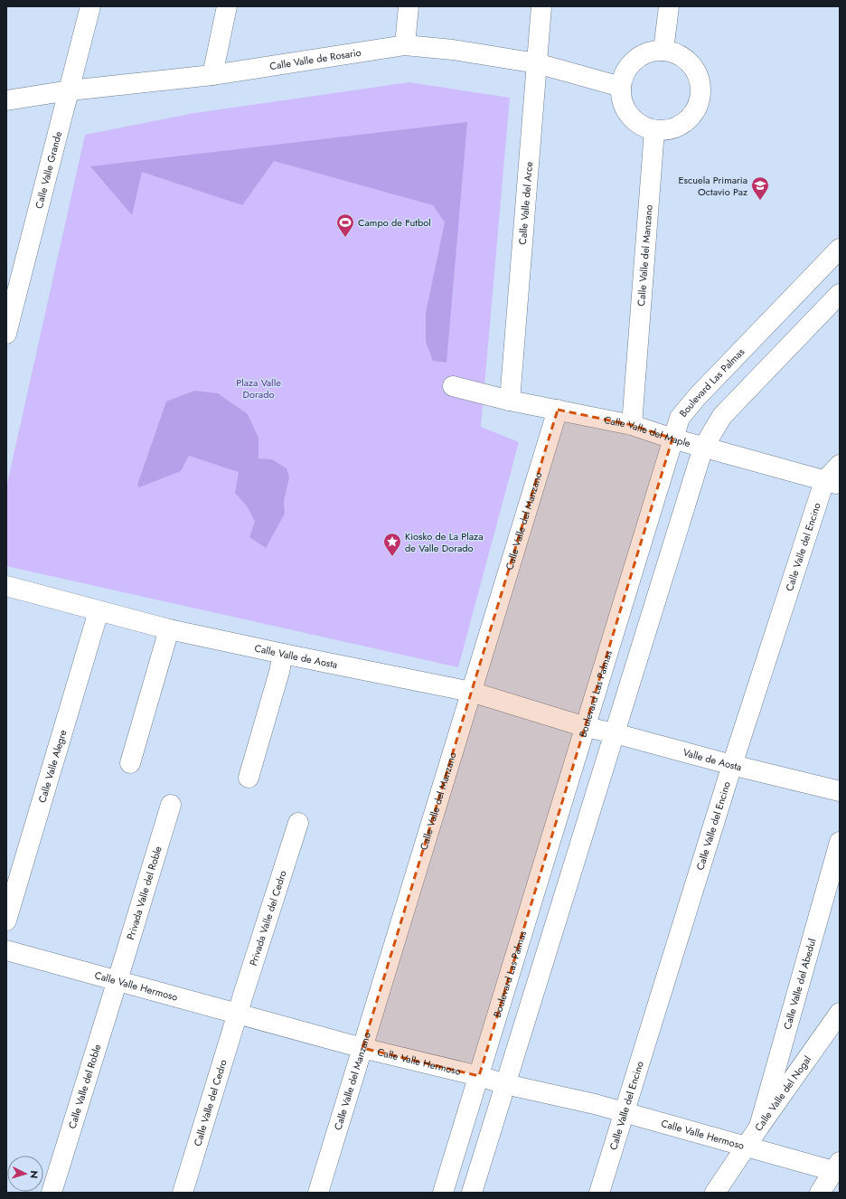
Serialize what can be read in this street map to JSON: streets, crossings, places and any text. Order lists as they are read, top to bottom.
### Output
{
  "streets": {
    "street": [
      "Calle Valle de Rosario",
      "Calle Valle Grande",
      "Calle Valle del Arce",
      "Calle Valle del Manzano",
      "Boulevard Las Palmas",
      "Calle Valle del Maple",
      "Calle Valle del Encino",
      "Calle Valle de Aosta",
      "Valle de Aosta",
      "Calle Valle Alegre",
      "Privada Valle del Roble",
      "Privada Valle del Cedro",
      "Calle Valle del Abedul",
      "Calle Valle Hermoso",
      "Calle Valle del Roble",
      "Calle Valle del Nogal",
      "Calle Valle del Cedro"
    ]
  },
  "crossings": [
    ["Calle Valle de Rosario", "Calle Valle Grande"],
    ["Calle Valle de Rosario", "Calle Valle del Arce"],
    ["Calle Valle de Rosario", "Calle Valle del Manzano"],
    ["Calle Valle del Arce", "Calle Valle del Maple"],
    ["Calle Valle del Manzano", "Calle Valle del Maple"],
    ["Calle Valle del Manzano", "Calle Valle de Aosta"],
    ["Calle Valle del Manzano", "Calle Valle Hermoso"],
    ["Boulevard Las Palmas", "Calle Valle del Maple"],
    ["Boulevard Las Palmas", "Calle Valle de Aosta"],
    ["Boulevard Las Palmas", "Valle de Aosta"],
    ["Boulevard Las Palmas", "Calle Valle Hermoso"],
    ["Calle Valle del Maple", "Calle Valle del Encino"],
    ["Calle Valle del Encino", "Valle de Aosta"],
    ["Calle Valle del Encino", "Calle Valle Hermoso"],
    ["Calle Valle de Aosta", "Valle de Aosta"],
    ["Calle Valle de Aosta", "Calle Valle Alegre"],
    ["Privada Valle del Roble", "Calle Valle Hermoso"],
    ["Privada Valle del Roble", "Calle Valle del Roble"],
    ["Privada Valle del Cedro", "Calle Valle Hermoso"],
    ["Privada Valle del Cedro", "Calle Valle del Cedro"],
    ["Calle Valle del Abedul", "Calle Valle del Nogal"],
    ["Calle Valle Hermoso", "Calle Valle del Roble"],
    ["Calle Valle Hermoso", "Calle Valle del Nogal"],
    ["Calle Valle Hermoso", "Calle Valle del Cedro"]
  ],
  "parks": ["Plaza Valle Dorado"],
  "places": {
    "school or university": ["Escuela Primaria Octavio Paz"],
    "sports": ["Campo de Futbol"],
    "place": ["Kiosko de La Plaza de Valle Dorado"]
  },
  "north": "right"
}
